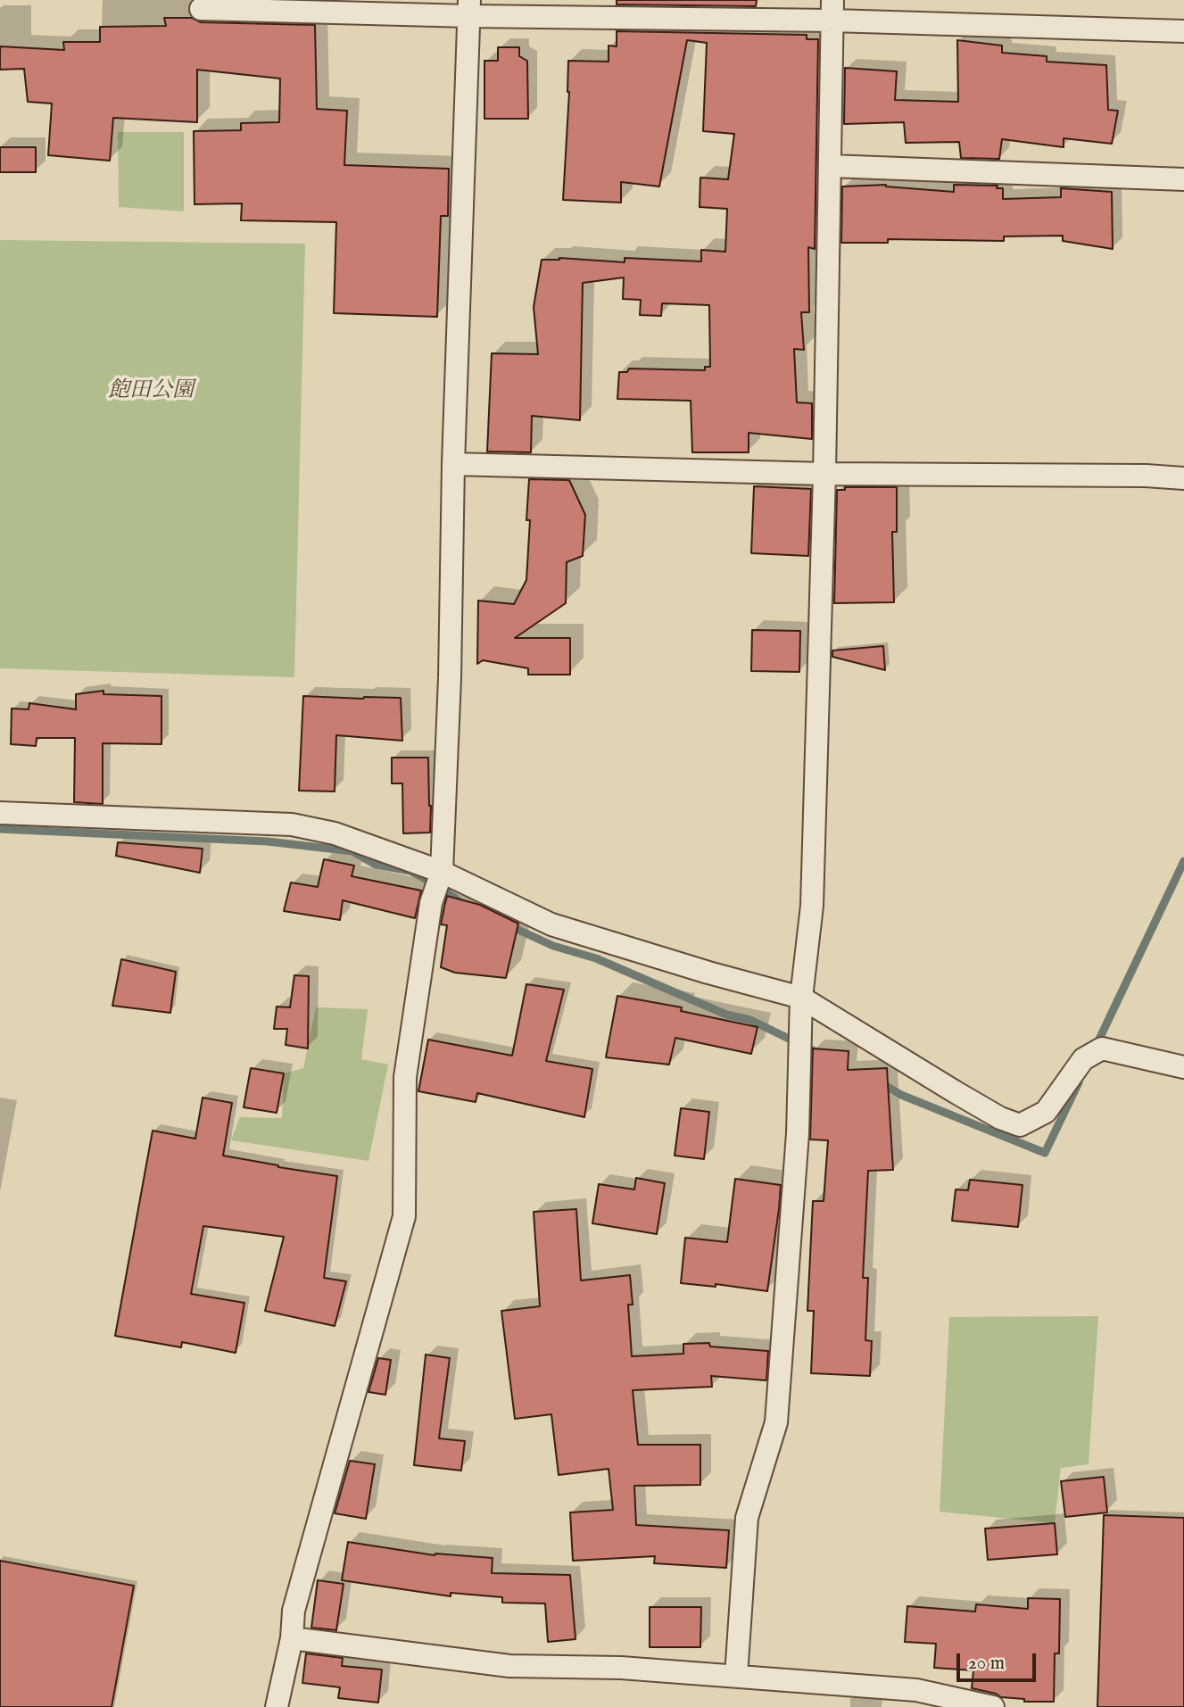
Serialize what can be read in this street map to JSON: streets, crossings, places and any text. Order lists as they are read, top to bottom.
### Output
{
  "parks": ["飽田公園"],
  "scale_bar": "20 m"
}
